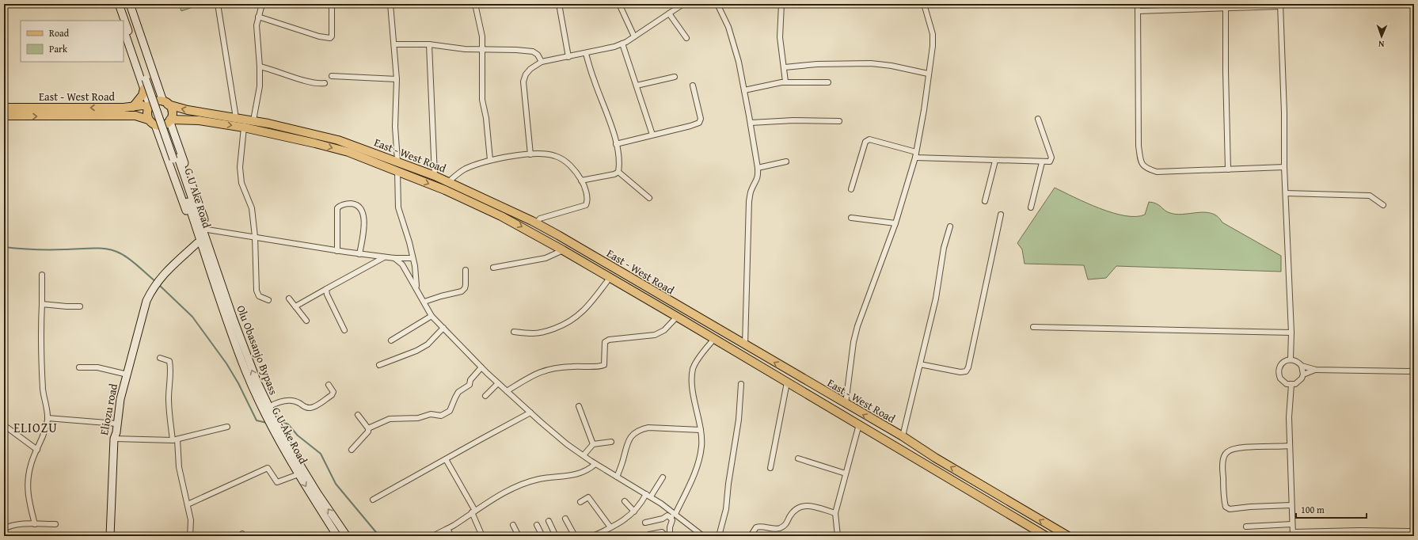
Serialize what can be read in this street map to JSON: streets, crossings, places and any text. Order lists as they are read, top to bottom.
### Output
{
  "streets": {
    "main road": [
      "East - West Road",
      "G.U Ake Road",
      "Olu Obasanjo Bypass",
      "Eliozu road"
    ]
  },
  "crossings": [
    ["G.U Ake Road", "Olu Obasanjo Bypass"]
  ],
  "one_way": ["Olu Obasanjo Bypass"],
  "districts": ["ELIOZU"],
  "legend": ["Road", "Park"],
  "scale_bar": "100 m",
  "north": "bottom"
}
